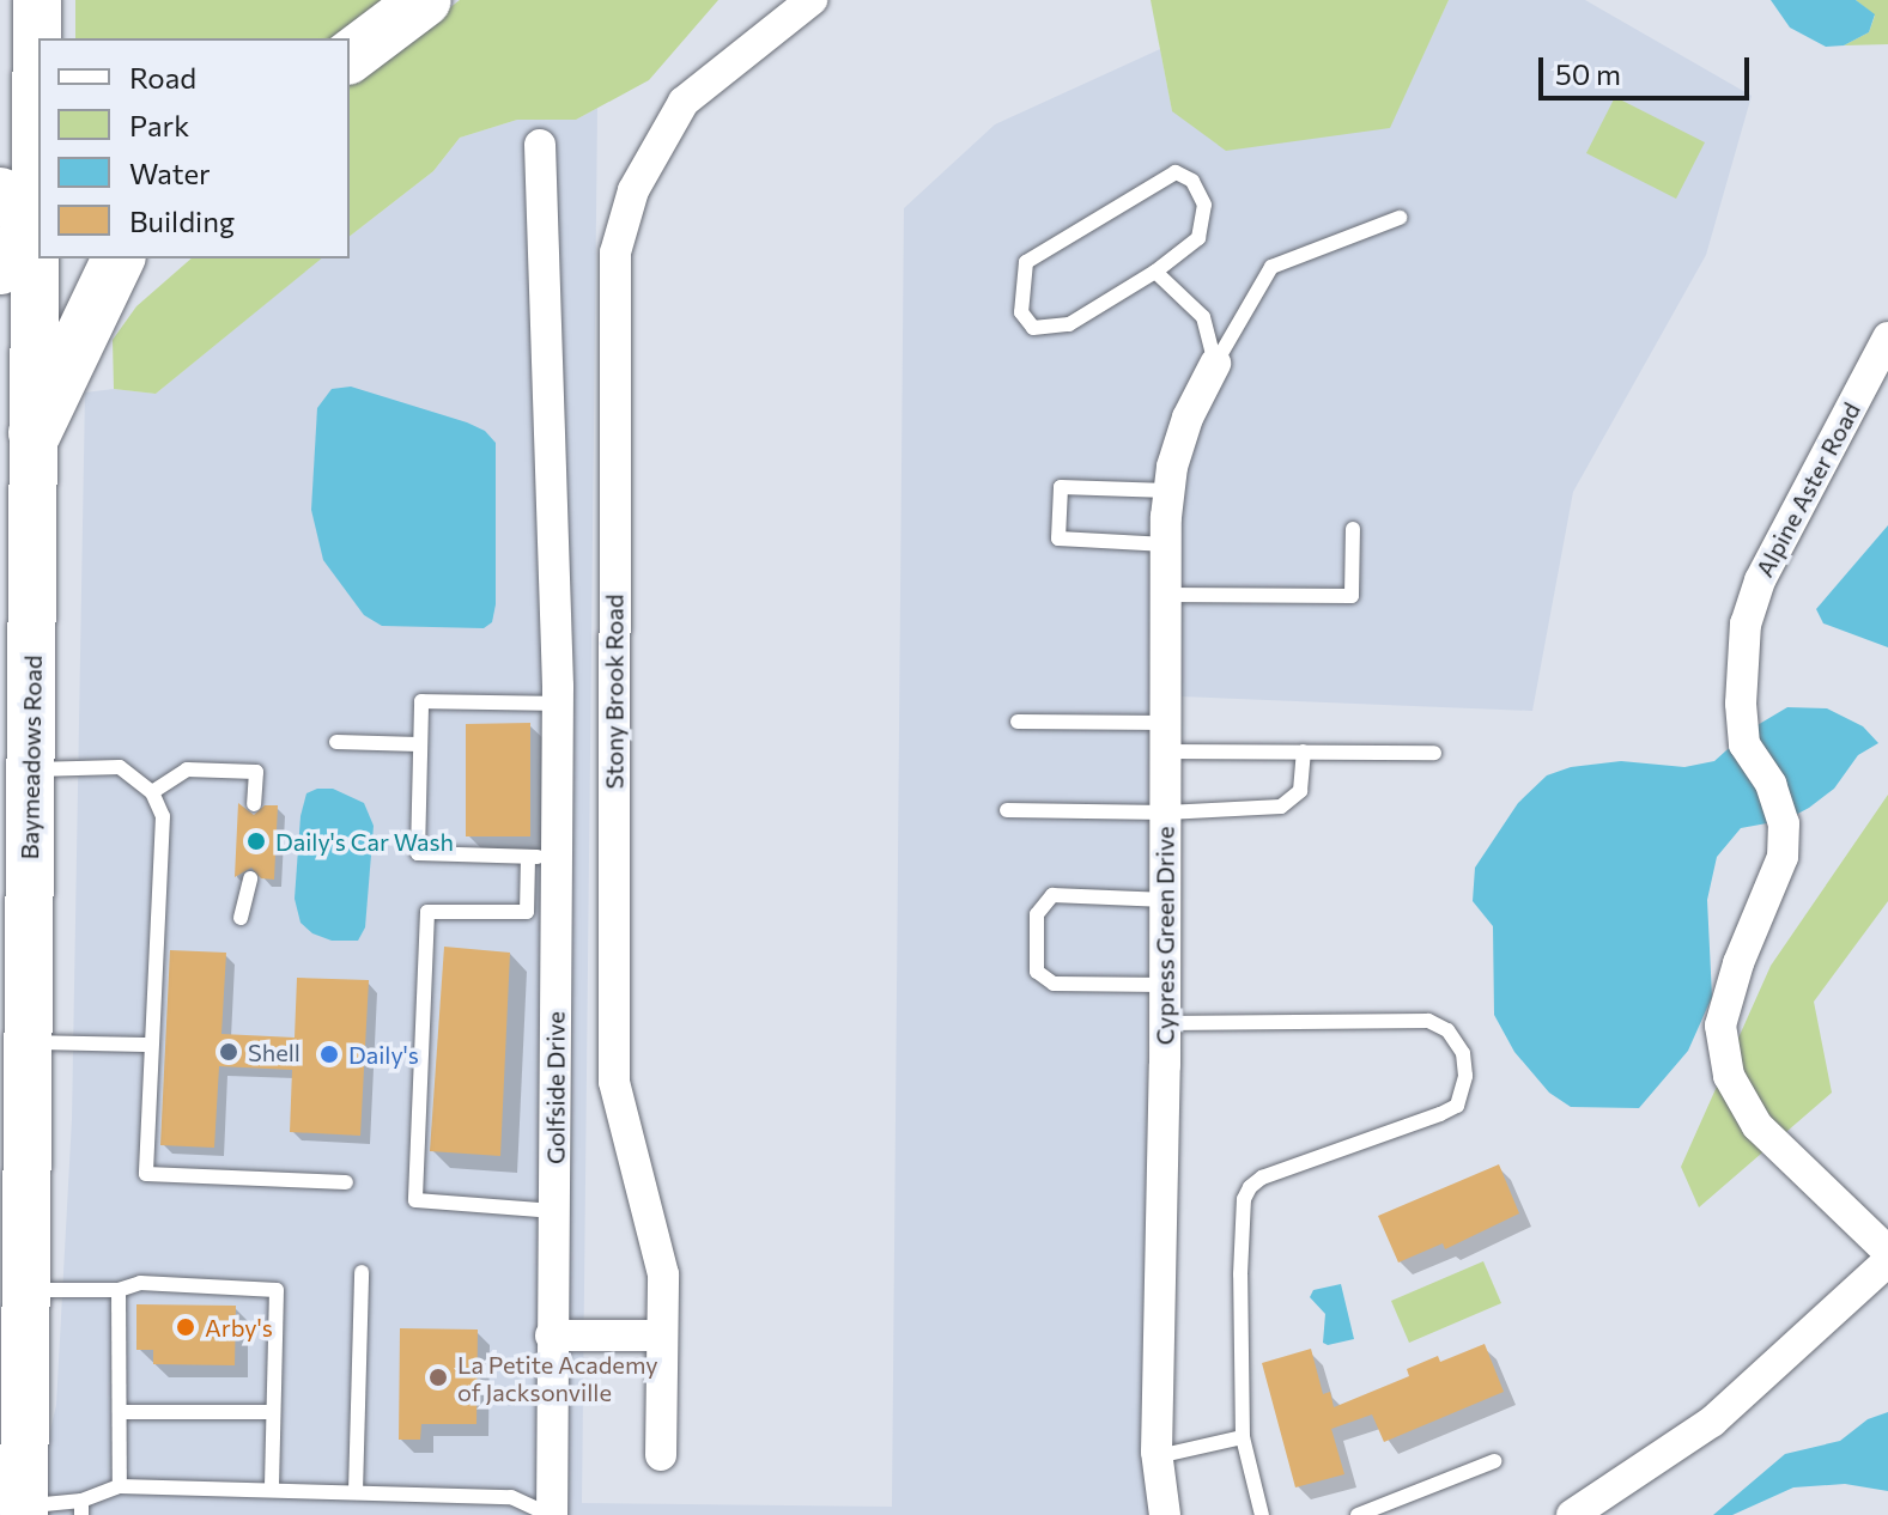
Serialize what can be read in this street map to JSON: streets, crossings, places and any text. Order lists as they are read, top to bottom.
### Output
{
  "streets": {
    "main road": ["Baymeadows Road"],
    "street": [
      "Alpine Aster Road",
      "Stony Brook Road",
      "Cypress Green Drive",
      "Golfside Drive"
    ]
  },
  "places": [
    "Daily's Car Wash",
    "Shell",
    "Daily's",
    "Arby's",
    "La Petite Academy of Jacksonville"
  ],
  "legend": [
    "Road",
    "Park",
    "Water",
    "Building"
  ],
  "scale_bar": "50 m"
}
